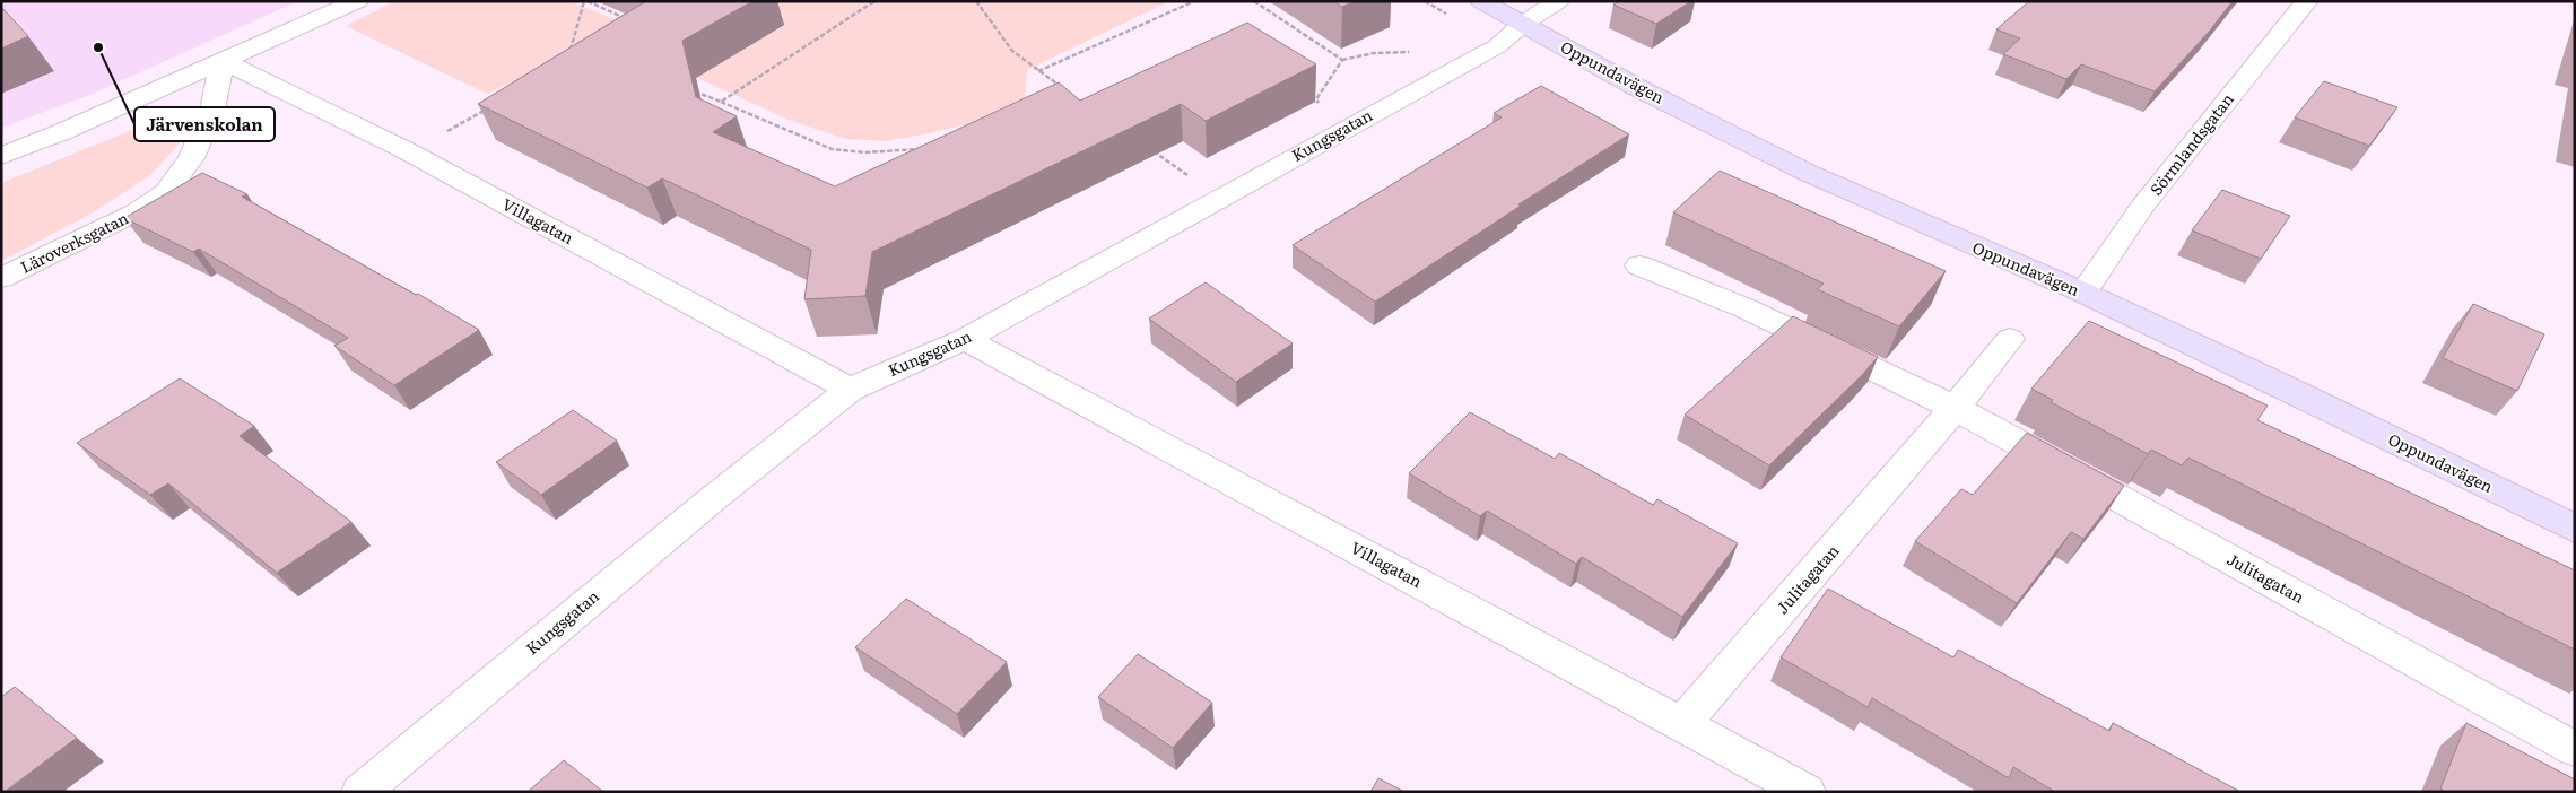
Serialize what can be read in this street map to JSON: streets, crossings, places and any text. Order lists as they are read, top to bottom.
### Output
{
  "streets": {
    "main road": ["Oppundavägen"],
    "street": [
      "Kungsgatan",
      "Sörmlandsgatan",
      "Villagatan",
      "Läroverksgatan",
      "Julitagatan"
    ]
  },
  "crossings": [
    ["Oppundavägen", "Kungsgatan"],
    ["Oppundavägen", "Sörmlandsgatan"],
    ["Kungsgatan", "Villagatan"],
    ["Villagatan", "Läroverksgatan"],
    ["Villagatan", "Julitagatan"]
  ],
  "places": ["Järvenskolan"]
}
